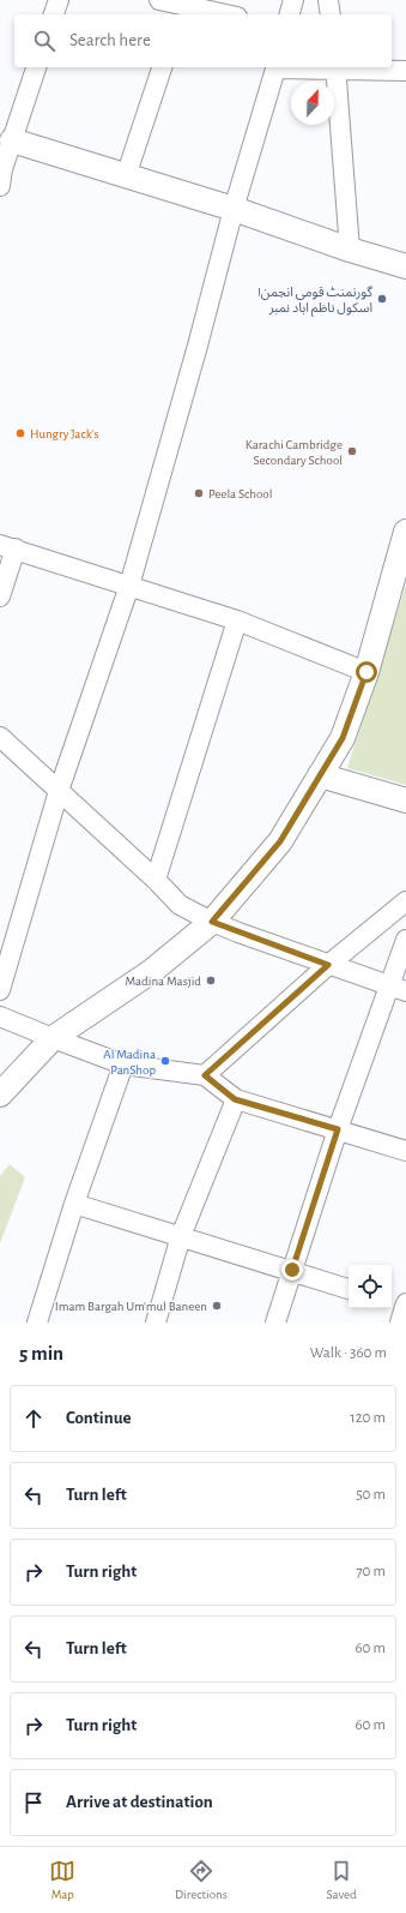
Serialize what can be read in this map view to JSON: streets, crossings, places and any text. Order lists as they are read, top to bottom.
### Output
{
  "places": [
    "Iگورنمنٹ قومی انجمن اسکول ناظم اباد نمبر",
    "Hungry Jack's",
    "Karachi Cambridge Secondary School",
    "Peela School",
    "Madina Masjid",
    "Al Madina PanShop",
    "Imam Bargah Um'mul Baneen"
  ],
  "north": "top",
  "page": {
    "search": "Search here",
    "heading": ["5 min", "Walk · 360 m"],
    "list": [
      ["Continue", "120 m"],
      ["Turn left", "50 m"],
      ["Turn right", "70 m"],
      ["Turn left", "60 m"],
      ["Turn right", "60 m"],
      "Arrive at destination"
    ],
    "nav": ["Map", "Directions", "Saved"]
  }
}
